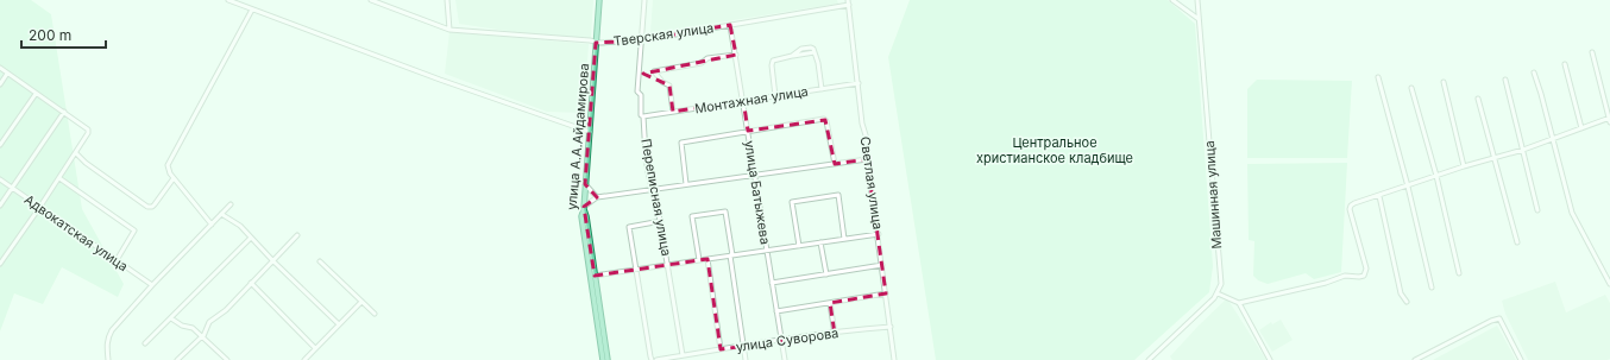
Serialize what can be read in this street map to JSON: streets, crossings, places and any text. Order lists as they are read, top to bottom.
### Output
{
  "streets": {
    "main road": ["улица А.А.Айдамирова"],
    "street": [
      "Тверская улица",
      "Монтажная улица",
      "Светлая улица",
      "улица Батыжева",
      "Машинная улица",
      "Переписная улица",
      "Адвокатская улица",
      "улица Суворова"
    ]
  },
  "crossings": [
    ["Тверская улица", "улица А.А.Айдамирова"],
    ["Тверская улица", "Светлая улица"],
    ["Тверская улица", "улица Батыжева"],
    ["Тверская улица", "Переписная улица"],
    ["Монтажная улица", "Светлая улица"],
    ["Монтажная улица", "улица Батыжева"],
    ["Монтажная улица", "Переписная улица"],
    ["Светлая улица", "улица Суворова"],
    ["улица Батыжева", "улица Суворова"],
    ["Переписная улица", "улица Суворова"]
  ],
  "parks": ["Центральное христианское кладбище"],
  "scale_bar": "200 m"
}
